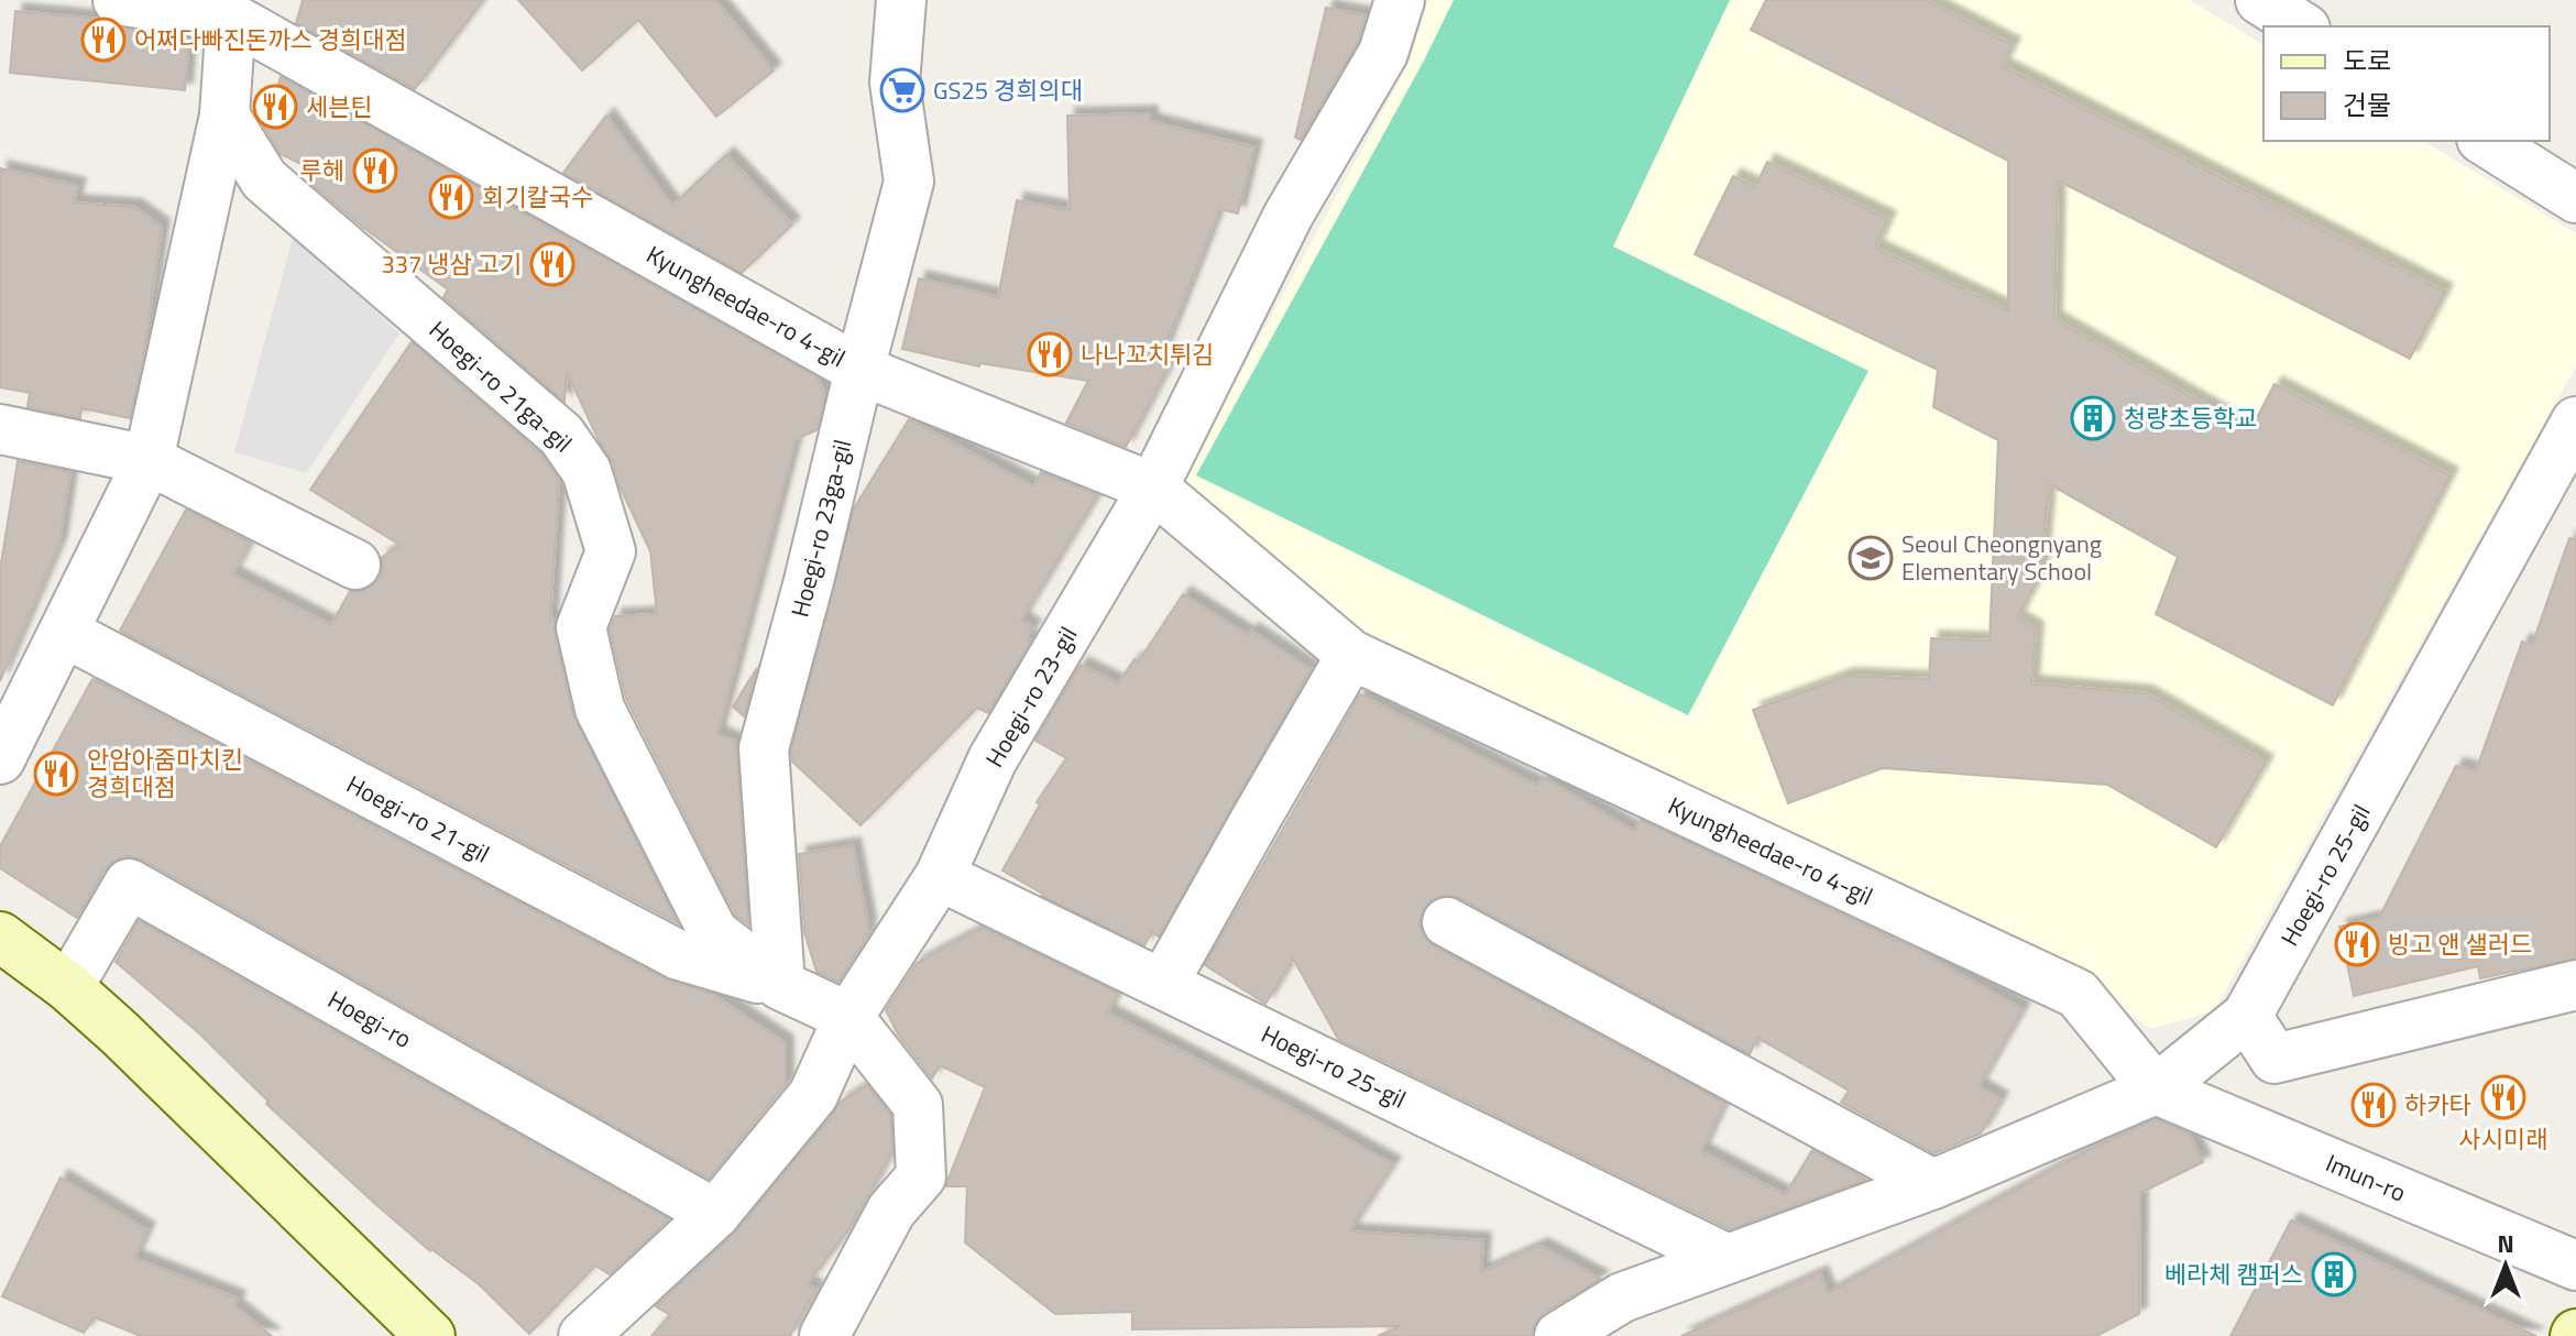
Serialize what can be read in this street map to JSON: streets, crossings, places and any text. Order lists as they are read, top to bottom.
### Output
{
  "streets": {
    "street": [
      "Kyungheedae-ro 4-gil",
      "Hoegi-ro 21ga-gil",
      "Hoegi-ro 23ga-gil",
      "Hoegi-ro 23-gil",
      "Hoegi-ro 21-gil",
      "Hoegi-ro 25-gil",
      "Hoegi-ro",
      "Imun-ro"
    ]
  },
  "crossings": [
    ["Kyungheedae-ro 4-gil", "Hoegi-ro 23ga-gil"],
    ["Kyungheedae-ro 4-gil", "Hoegi-ro 23-gil"],
    ["Kyungheedae-ro 4-gil", "Hoegi-ro 25-gil"],
    ["Kyungheedae-ro 4-gil", "Imun-ro"],
    ["Hoegi-ro 21ga-gil", "Hoegi-ro 23ga-gil"],
    ["Hoegi-ro 21ga-gil", "Hoegi-ro 21-gil"],
    ["Hoegi-ro 23ga-gil", "Hoegi-ro 21-gil"],
    ["Hoegi-ro 23-gil", "Hoegi-ro 25-gil"],
    ["Hoegi-ro 23-gil", "Hoegi-ro"],
    ["Hoegi-ro 25-gil", "Imun-ro"]
  ],
  "places": {
    "restaurant": [
      "어쩌다빠진돈까스 경희대점",
      "세븐틴",
      "루헤",
      "회기칼국수",
      "337 냉삼 고기",
      "나나꼬치튀김",
      "안암아줌마치킨 경희대점",
      "빙고 앤 샐러드",
      "사시미래",
      "하카타"
    ],
    "supermarket": ["GS25 경희의대"],
    "building": ["청량초등학교", "베라체 캠퍼스"],
    "school or university": ["Seoul Cheongnyang Elementary School"]
  },
  "legend": ["도로", "건물"],
  "north": "top"
}
